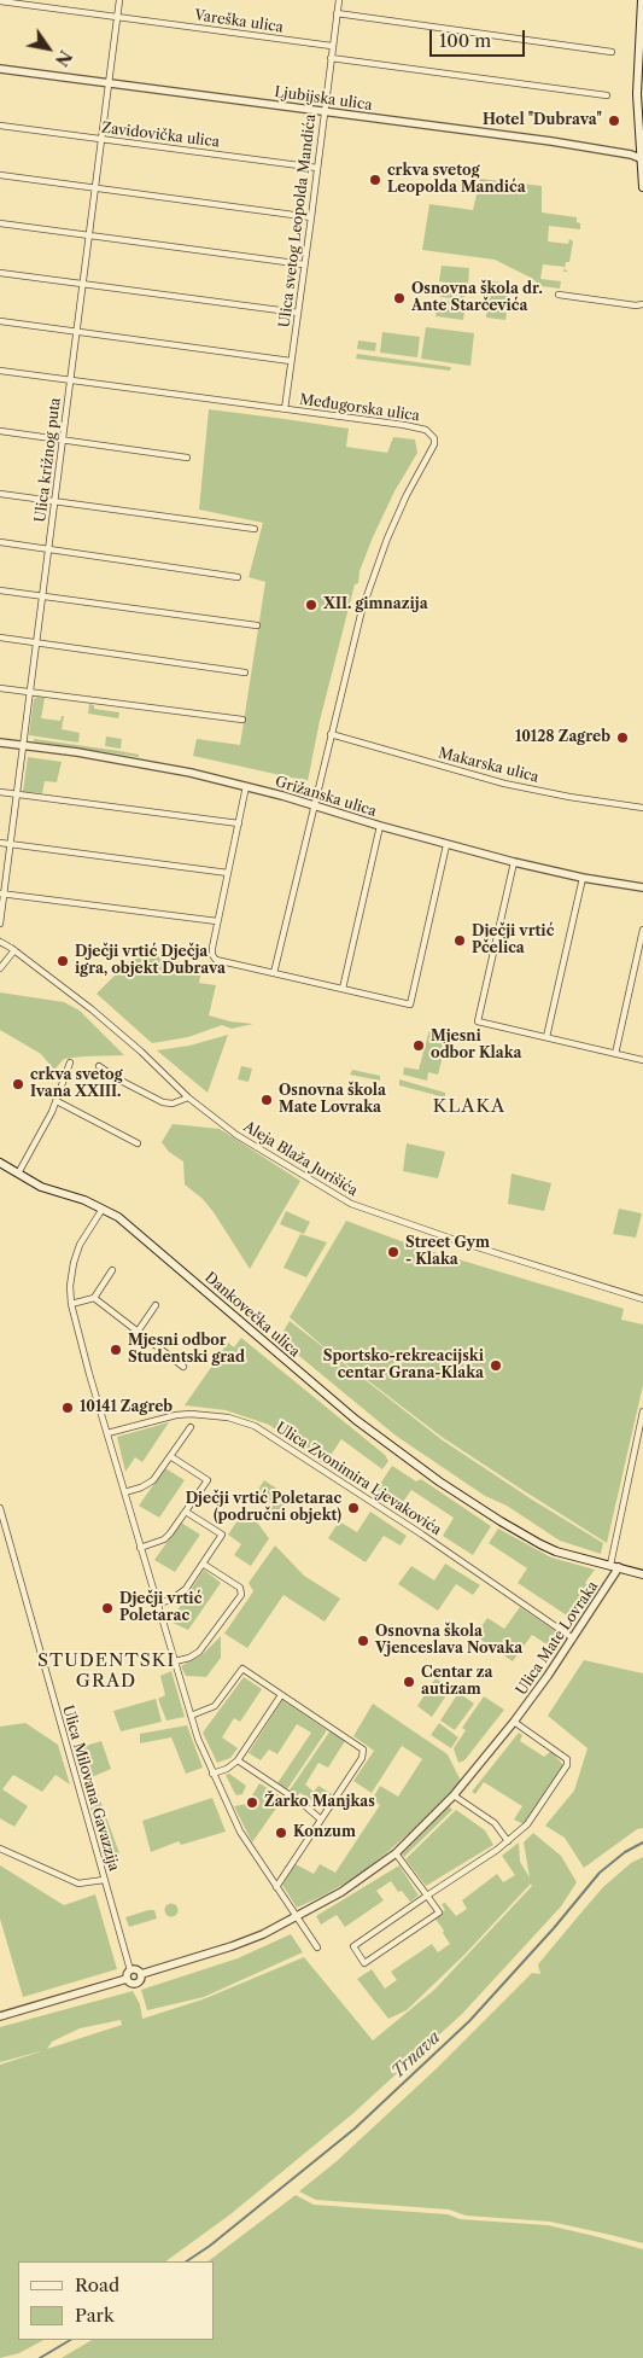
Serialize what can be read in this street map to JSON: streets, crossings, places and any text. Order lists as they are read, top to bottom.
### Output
{
  "streets": {
    "main road": ["Dankovečka ulica"],
    "street": [
      "Vareška ulica",
      "Ljubijska ulica",
      "Zavidovička ulica",
      "Ulica svetog Leopolda Mandića",
      "Međugorska ulica",
      "Ulica križnog puta",
      "Makarska ulica",
      "Grižanska ulica",
      "Aleja Blaža Jurišića",
      "Ulica Zvonimira Ljevakovića",
      "Ulica Mate Lovraka",
      "Ulica Milovana Gavazzija"
    ]
  },
  "crossings": [
    ["Vareška ulica", "Ulica svetog Leopolda Mandića"],
    ["Vareška ulica", "Ulica križnog puta"],
    ["Ljubijska ulica", "Ulica svetog Leopolda Mandića"],
    ["Ljubijska ulica", "Ulica križnog puta"],
    ["Zavidovička ulica", "Ulica svetog Leopolda Mandića"],
    ["Zavidovička ulica", "Ulica križnog puta"],
    ["Ulica svetog Leopolda Mandića", "Međugorska ulica"],
    ["Međugorska ulica", "Ulica križnog puta"],
    ["Međugorska ulica", "Makarska ulica"],
    ["Međugorska ulica", "Grižanska ulica"],
    ["Ulica križnog puta", "Grižanska ulica"],
    ["Dankovečka ulica", "Ulica Mate Lovraka"],
    ["Ulica Zvonimira Ljevakovića", "Ulica Mate Lovraka"],
    ["Ulica Mate Lovraka", "Ulica Milovana Gavazzija"]
  ],
  "districts": ["KLAKA", "STUDENTSKI GRAD"],
  "water": ["Trnava"],
  "places": [
    "Hotel \"Dubrava\"",
    "crkva svetog Leopolda Mandića",
    "Osnovna škola dr. Ante Starčevića",
    "XII. gimnazija",
    "10128 Zagreb",
    "Dječji vrtić Pčelica",
    "Dječji vrtić Dječja igra, objekt Dubrava",
    "Mjesni odbor Klaka",
    "crkva svetog Ivana XXIII.",
    "Osnovna škola Mate Lovraka",
    "Street Gym - Klaka",
    "Mjesni odbor Studentski grad",
    "Sportsko-rekreacijski centar Grana-Klaka",
    "10141 Zagreb",
    "Dječji vrtić Poletarac (područni objekt)",
    "Dječji vrtić Poletarac",
    "Osnovna škola Vjenceslava Novaka",
    "Centar za autizam",
    "Žarko Manjkas",
    "Konzum"
  ],
  "legend": ["Road", "Park"],
  "scale_bar": "100 m",
  "north": "bottom right"
}
